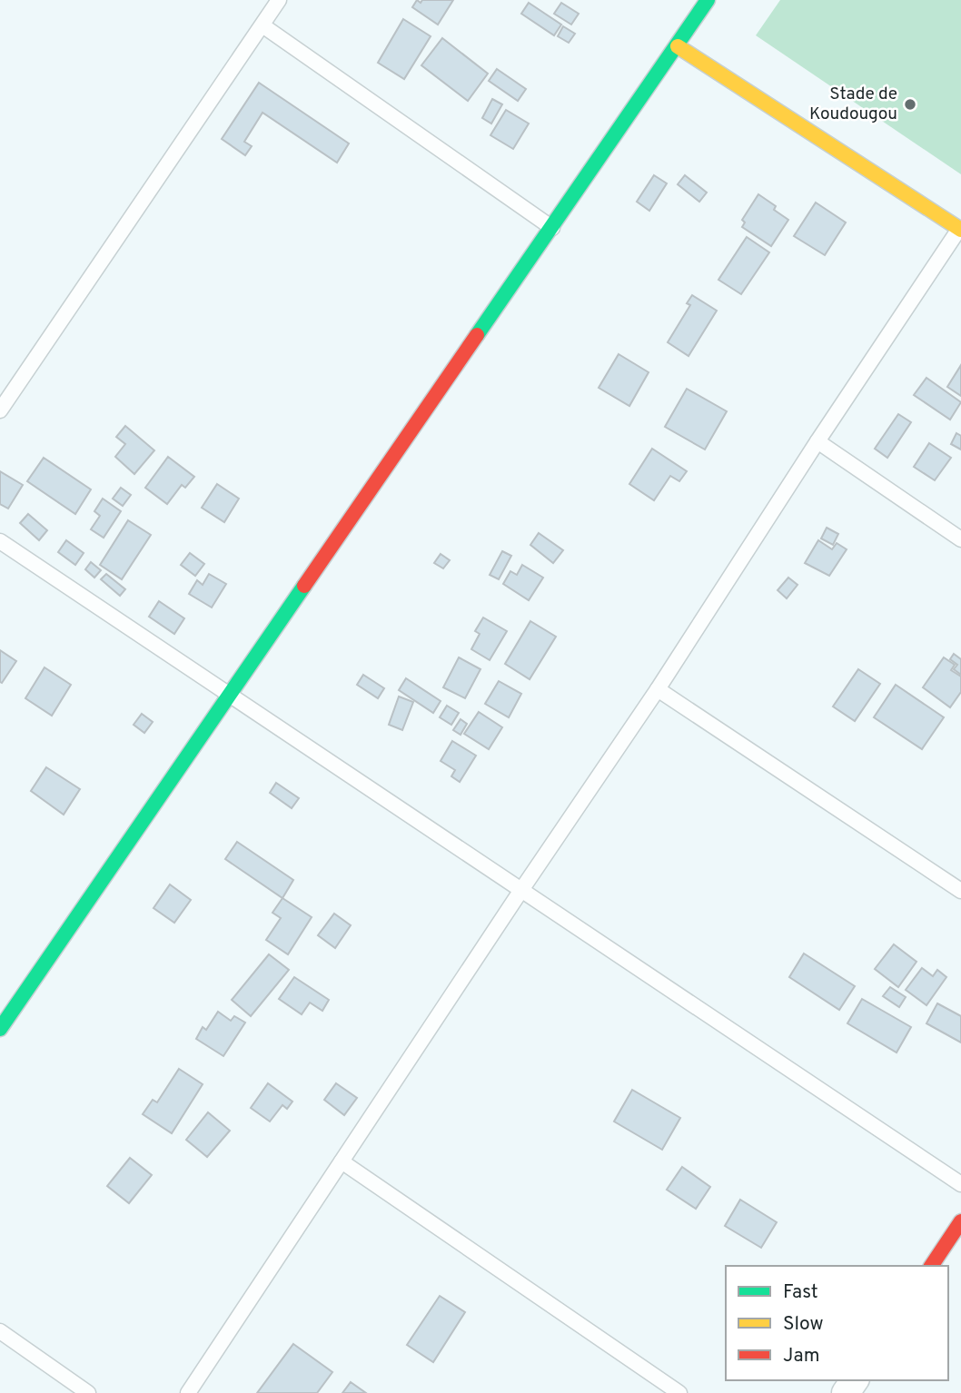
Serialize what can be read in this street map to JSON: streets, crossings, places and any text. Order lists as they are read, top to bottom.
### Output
{
  "places": ["Stade de Koudougou"],
  "legend": ["Fast", "Slow", "Jam"]
}
